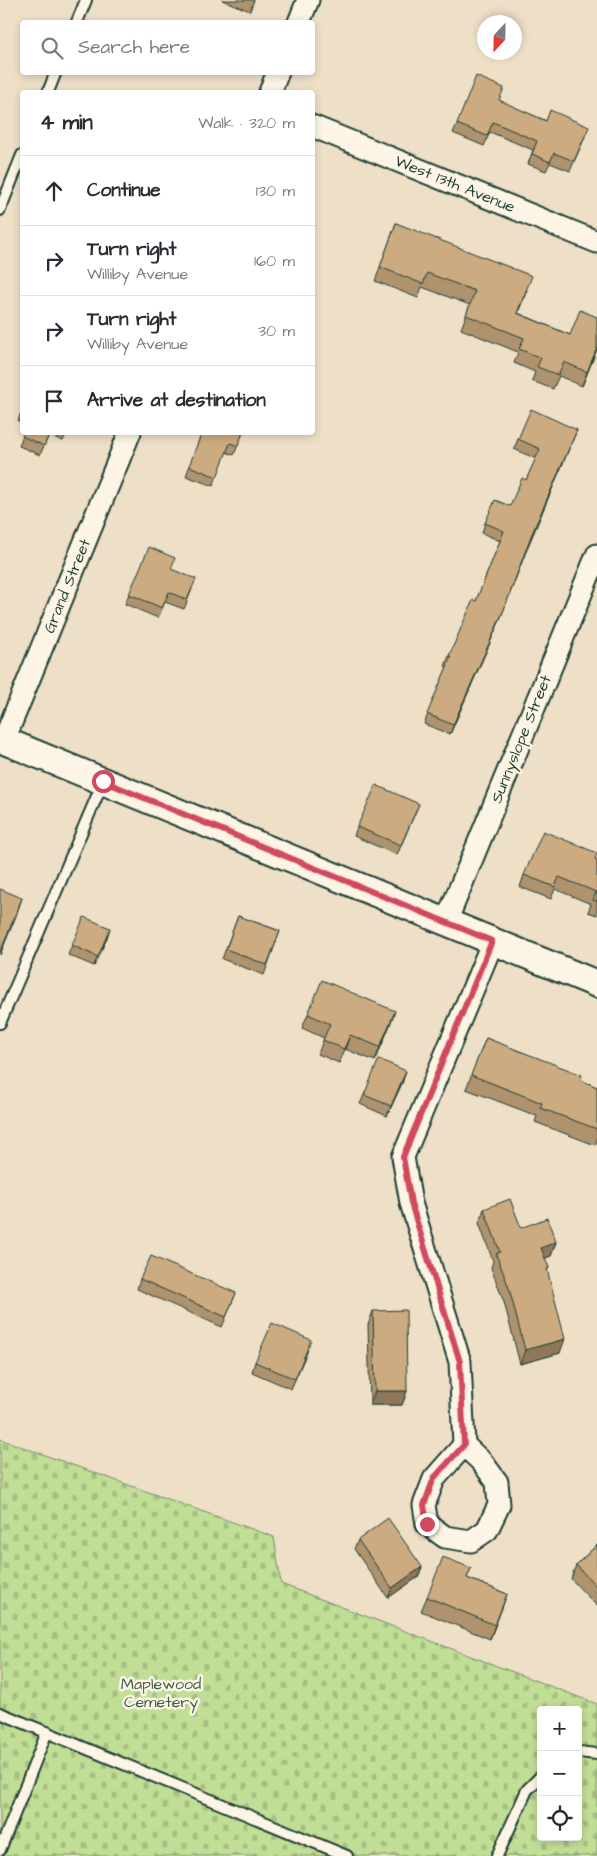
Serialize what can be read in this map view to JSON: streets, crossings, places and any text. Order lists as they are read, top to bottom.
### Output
{
  "streets": {
    "street": ["West 13th Avenue", "Grand Street", "Sunnyslope Street"]
  },
  "parks": ["Maplewood Cemetery"],
  "north": "bottom",
  "page": {
    "search": "Search here",
    "heading": ["4 min", "Walk · 320 m"],
    "list": [
      ["Continue", "130 m"],
      ["Turn right", "Williby Avenue", "160 m"],
      ["Turn right", "Williby Avenue", "30 m"],
      "Arrive at destination"
    ],
    "map_buttons": ["+", "−"]
  }
}
